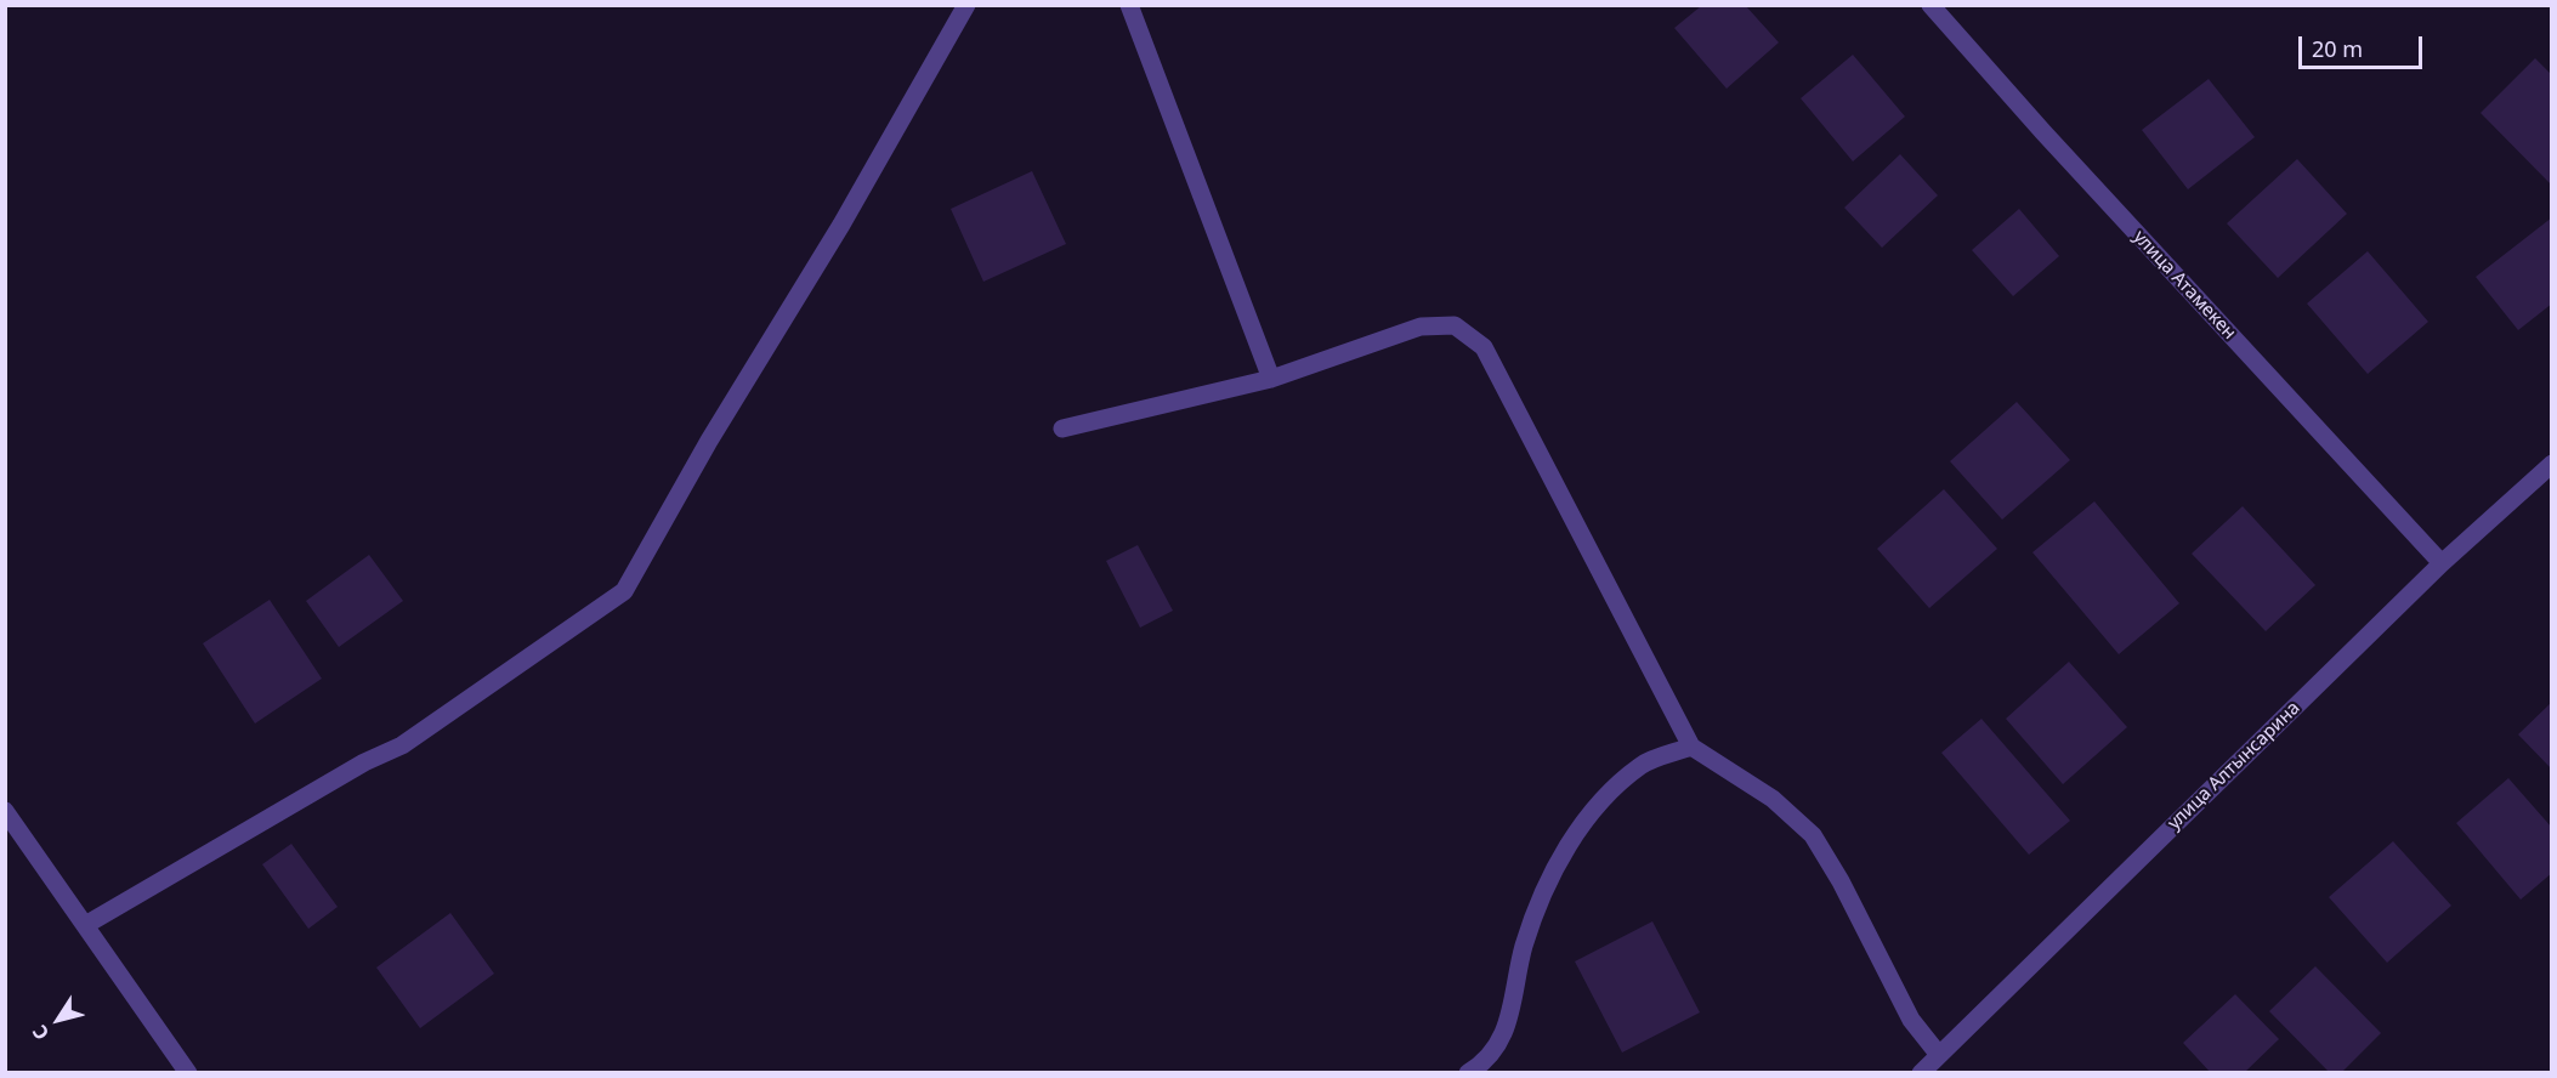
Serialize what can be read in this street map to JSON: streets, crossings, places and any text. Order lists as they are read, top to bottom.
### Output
{
  "streets": {
    "street": ["улица Атамекен", "улица Алтынсарина"]
  },
  "crossings": [
    ["улица Атамекен", "улица Алтынсарина"]
  ],
  "scale_bar": "20 m",
  "north": "bottom left"
}
